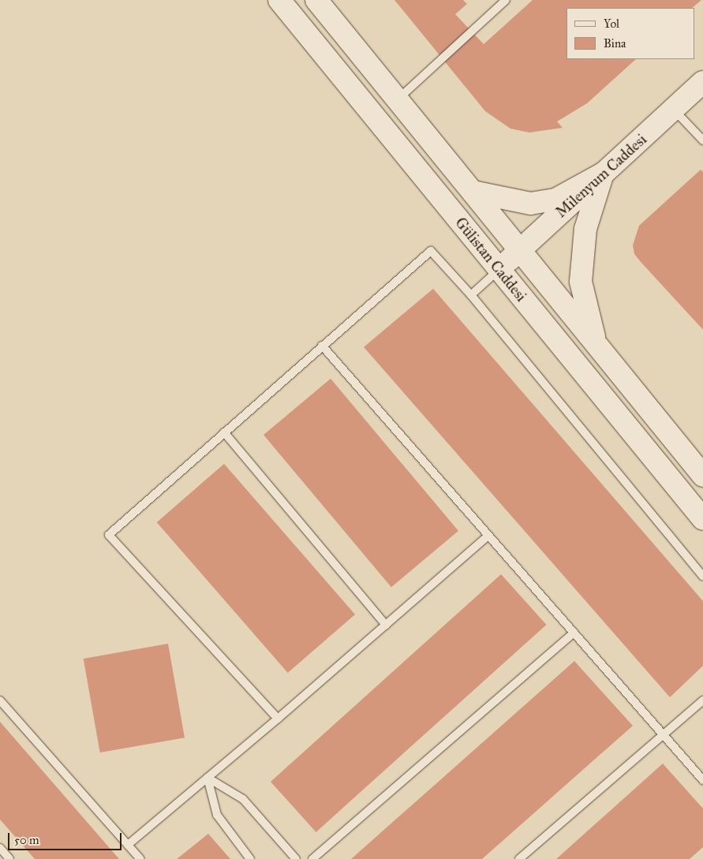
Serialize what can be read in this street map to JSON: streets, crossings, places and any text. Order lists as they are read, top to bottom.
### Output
{
  "streets": {
    "main road": ["Milenyum Caddesi", "Gülistan Caddesi"]
  },
  "crossings": [
    ["Milenyum Caddesi", "Gülistan Caddesi"]
  ],
  "legend": ["Yol", "Bina"],
  "scale_bar": "50 m"
}
